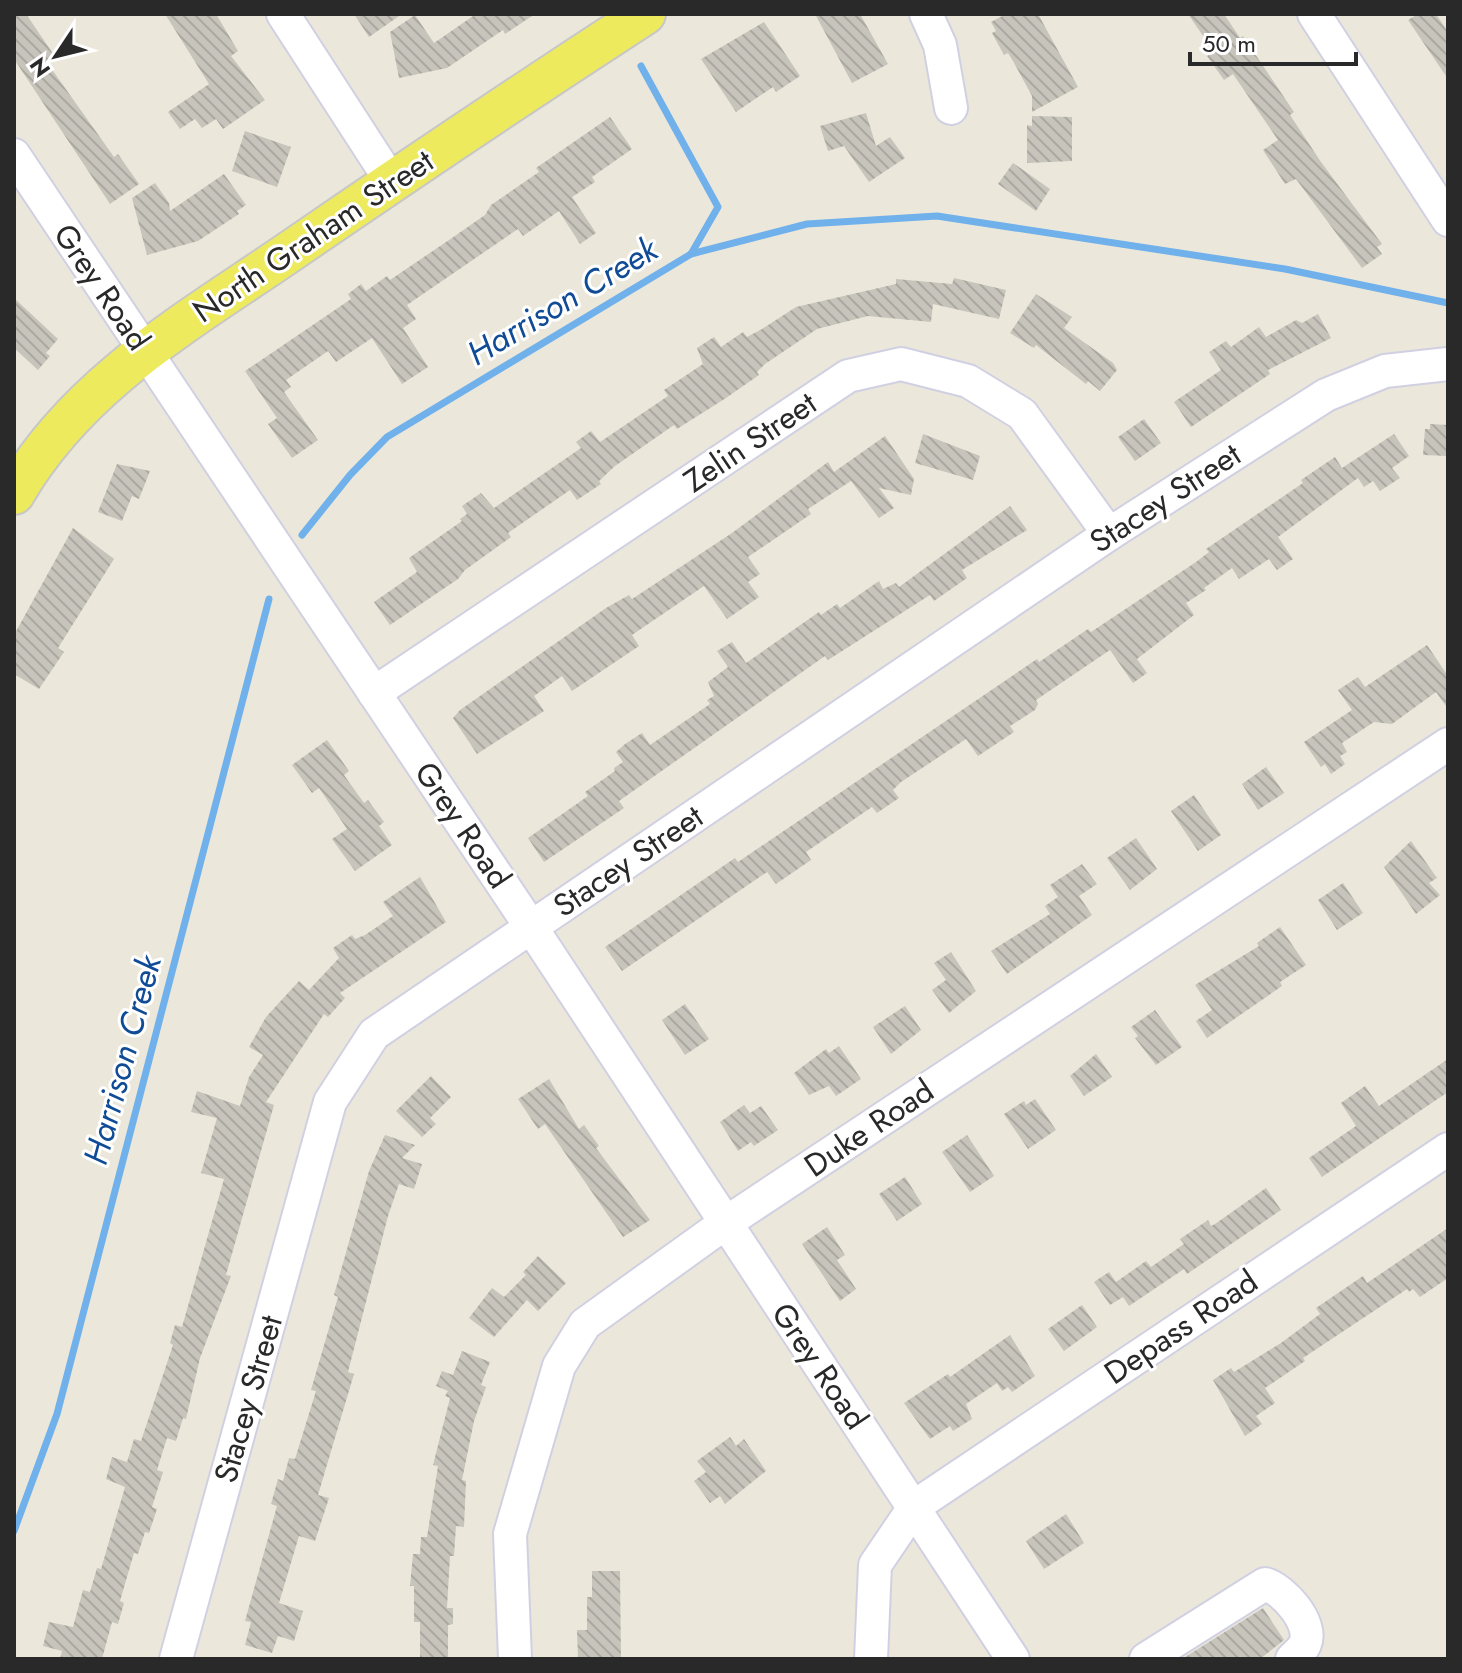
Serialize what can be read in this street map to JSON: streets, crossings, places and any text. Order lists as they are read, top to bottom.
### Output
{
  "streets": {
    "main road": ["North Graham Street"],
    "street": [
      "Grey Road",
      "Zelin Street",
      "Stacey Street",
      "Duke Road",
      "Depass Road"
    ]
  },
  "crossings": [
    ["North Graham Street", "Grey Road"],
    ["Grey Road", "Zelin Street"],
    ["Grey Road", "Stacey Street"],
    ["Grey Road", "Duke Road"],
    ["Grey Road", "Depass Road"],
    ["Zelin Street", "Stacey Street"]
  ],
  "water": ["Harrison Creek"],
  "scale_bar": "50 m",
  "north": "bottom left"
}
